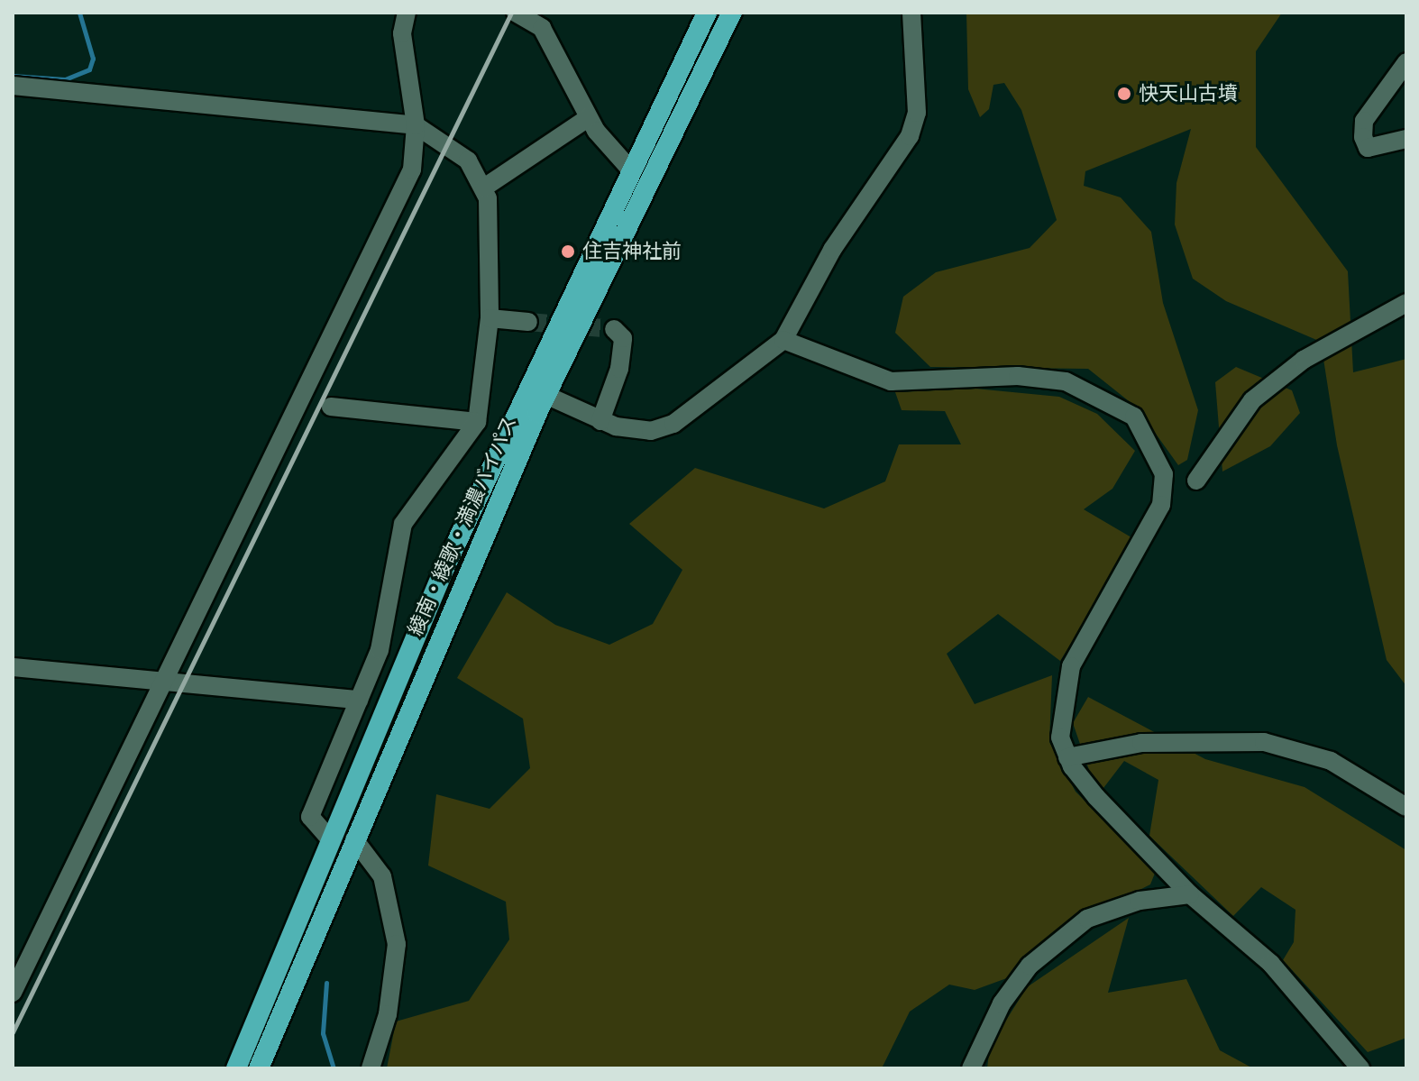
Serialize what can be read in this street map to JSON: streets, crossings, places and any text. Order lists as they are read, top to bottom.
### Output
{
  "streets": {
    "highway": ["綾南・綾歌・満濃バイパス"]
  },
  "places": ["快天山古墳", "住吉神社前"]
}
